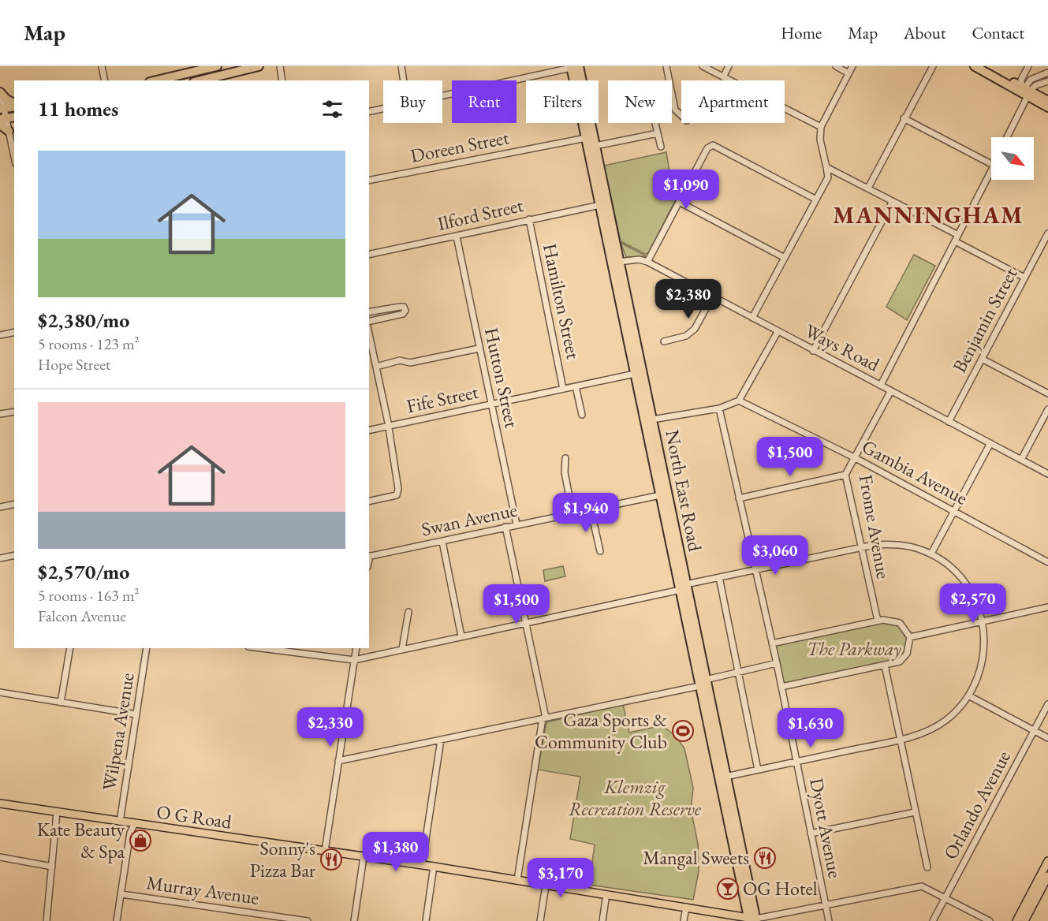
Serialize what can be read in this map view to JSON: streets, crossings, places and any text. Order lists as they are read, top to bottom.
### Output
{
  "streets": {
    "highway": ["North East Road"],
    "main road": ["O G Road"],
    "street": [
      "Doreen Street",
      "Ilford Street",
      "Hamilton Street",
      "Benjamin Street",
      "Ways Road",
      "Hutton Street",
      "Fife Street",
      "Gambia Avenue",
      "Swan Avenue",
      "Frome Avenue",
      "Wilpena Avenue",
      "Orlando Avenue",
      "Dyott Avenue",
      "Murray Avenue"
    ]
  },
  "crossings": [
    ["Doreen Street", "North East Road"],
    ["Ilford Street", "Hamilton Street"],
    ["Ilford Street", "Hutton Street"],
    ["Ilford Street", "North East Road"],
    ["Hamilton Street", "Fife Street"],
    ["Benjamin Street", "Ways Road"],
    ["Ways Road", "North East Road"],
    ["Ways Road", "Frome Avenue"],
    ["Hutton Street", "Fife Street"],
    ["Hutton Street", "Swan Avenue"],
    ["Fife Street", "North East Road"],
    ["Gambia Avenue", "Frome Avenue"],
    ["North East Road", "Swan Avenue"],
    ["North East Road", "O G Road"],
    ["Wilpena Avenue", "O G Road"]
  ],
  "districts": ["MANNINGHAM"],
  "parks": ["The Parkway", "Klemzig Recreation Reserve"],
  "places": {
    "sports": ["Gaza Sports & Community Club"],
    "shop": ["Kate Beauty & Spa"],
    "restaurant": ["Mangal Sweets", "Sonny's Pizza Bar"],
    "bar": ["OG Hotel"]
  },
  "north": "bottom right",
  "page": {
    "header": "Map",
    "nav": [
      "Home",
      "Map",
      "About",
      "Contact"
    ],
    "chip": [
      "Buy",
      "Rent",
      "Filters",
      "New",
      "Apartment"
    ],
    "heading": "11 homes",
    "list": [
      {
        "name": "$2,380/mo",
        "note": "5 rooms · 123 m² · Hope Street"
      },
      {
        "name": "$2,570/mo",
        "note": "5 rooms · 163 m² · Falcon Avenue"
      }
    ],
    "price": [
      "$1,090",
      "$2,380",
      "$1,500",
      "$1,940",
      "$3,060",
      "$2,570",
      "$1,500",
      "$2,330",
      "$1,630",
      "$1,380",
      "$3,170"
    ]
  }
}
